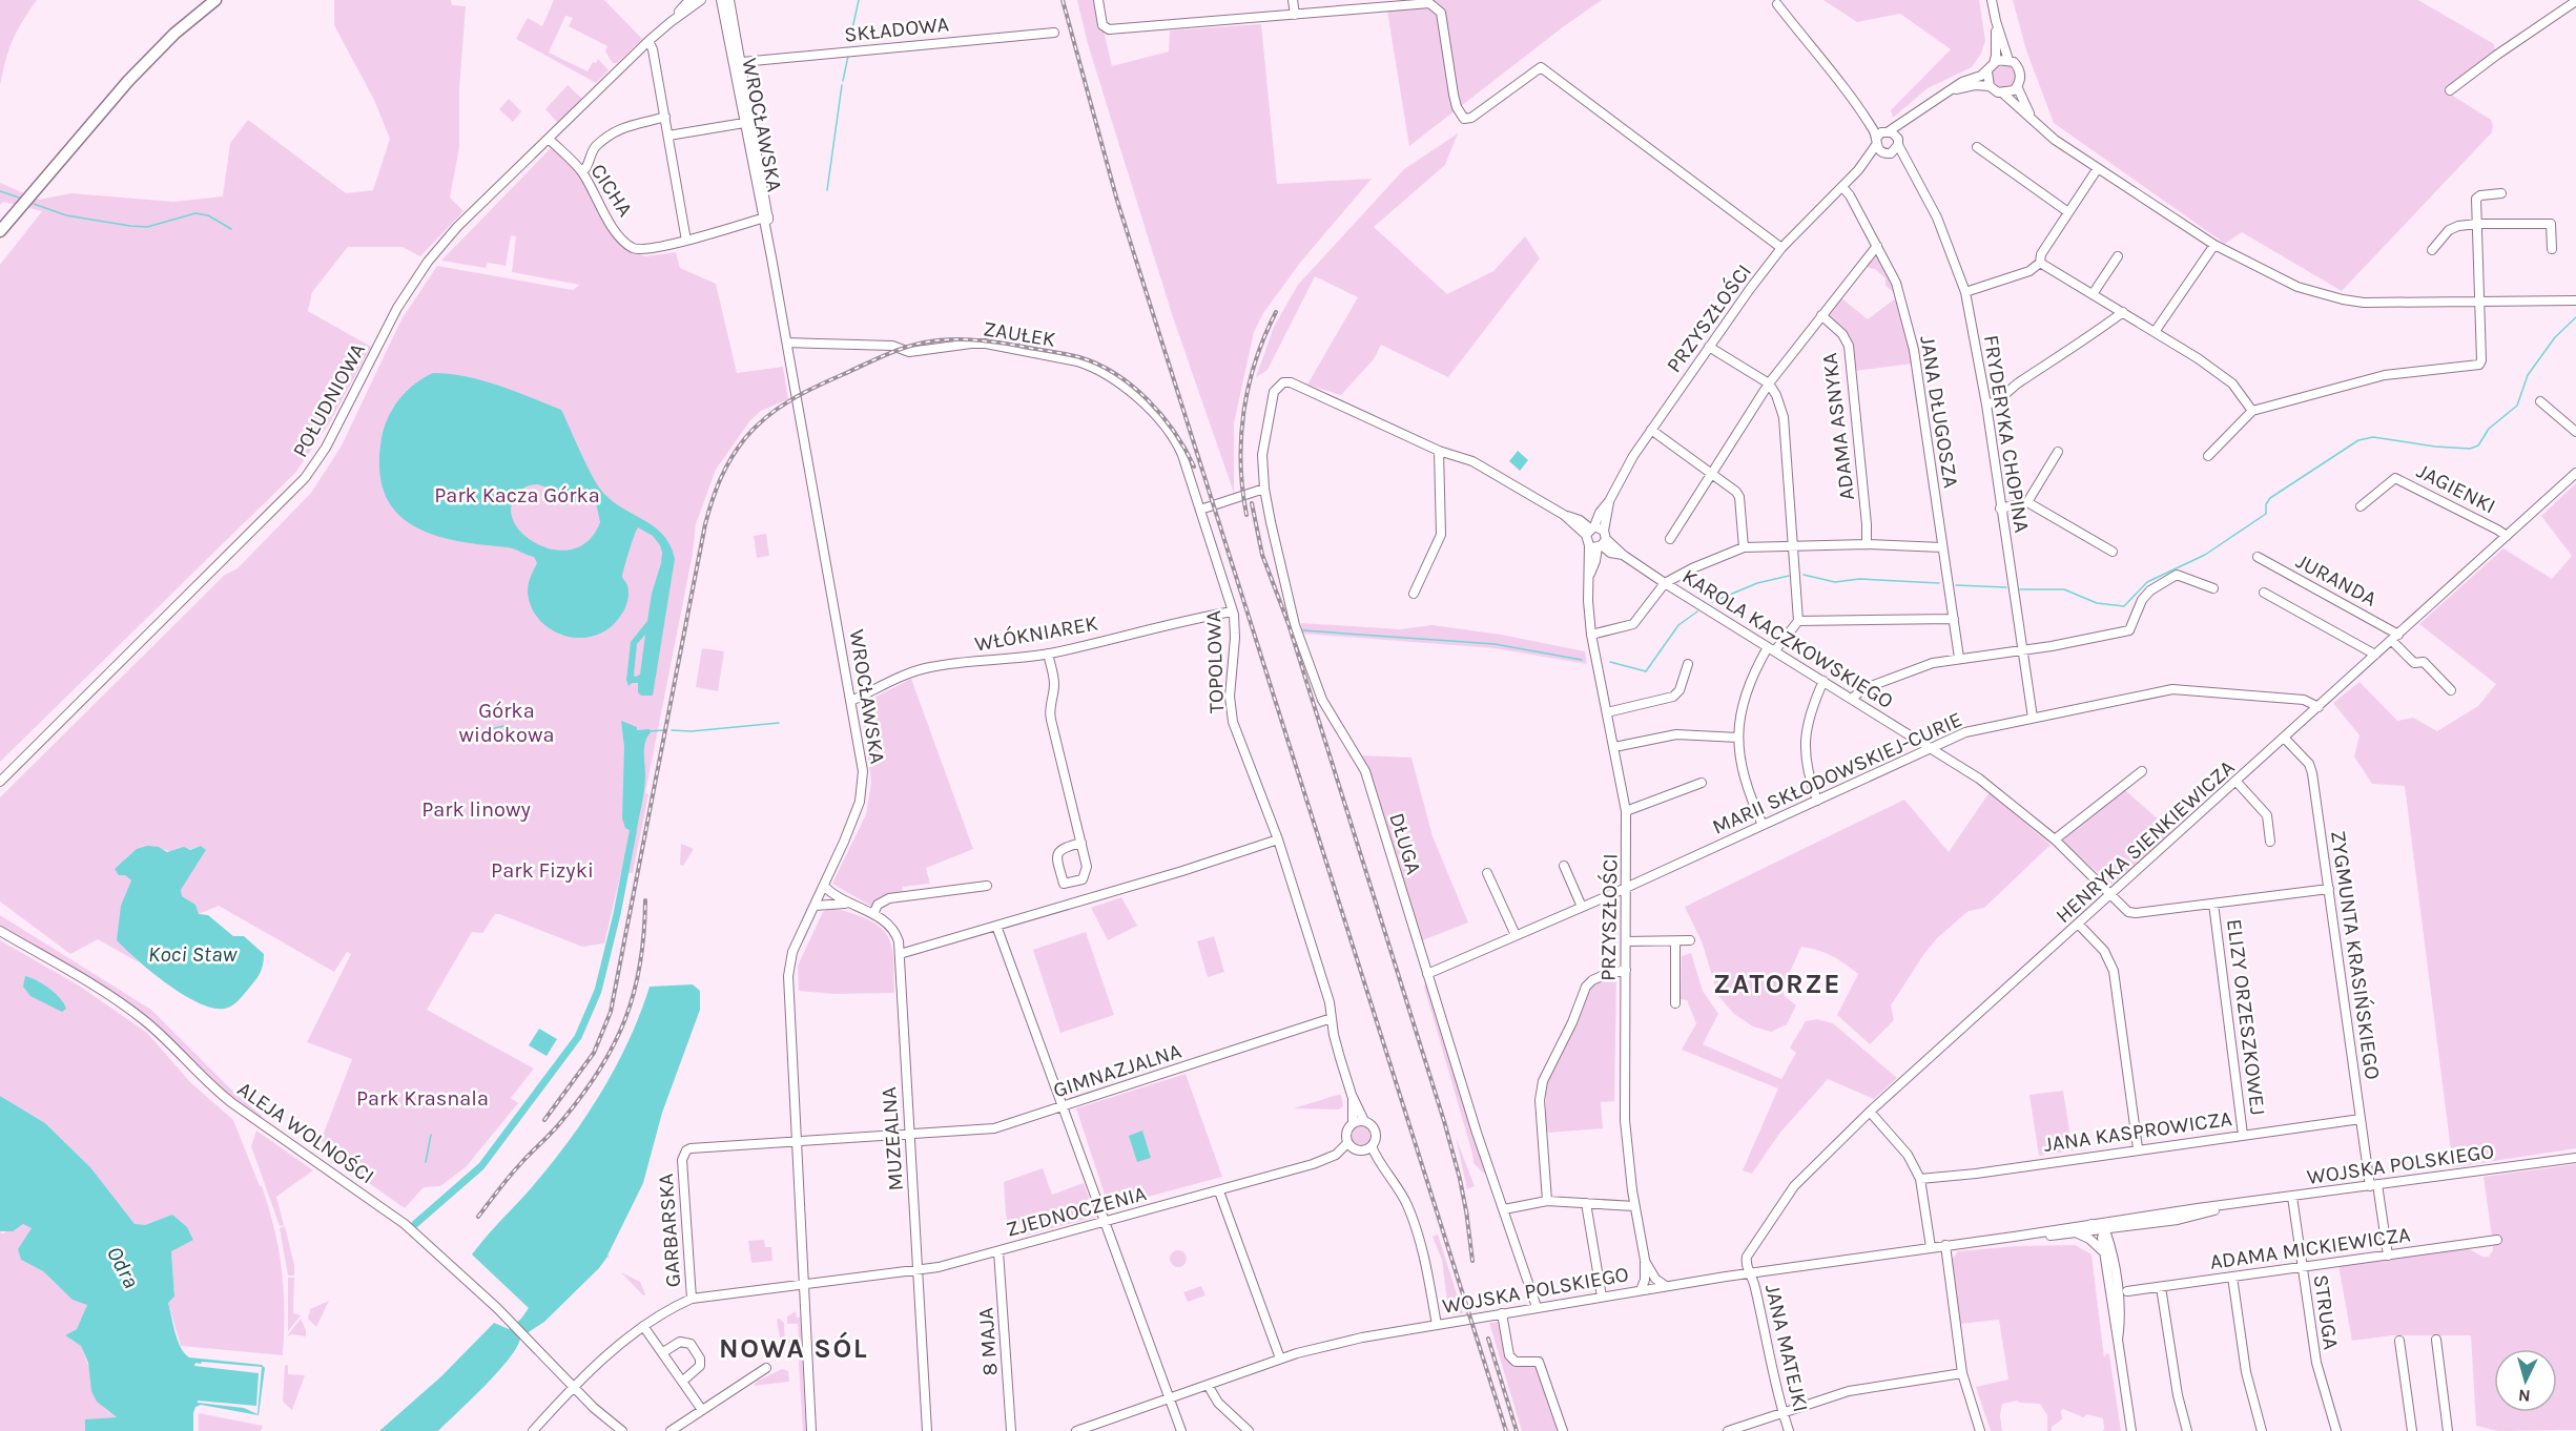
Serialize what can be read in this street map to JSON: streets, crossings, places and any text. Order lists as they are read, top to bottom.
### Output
{
  "streets": {
    "street": [
      "SKŁADOWA",
      "WROCŁAWSKA",
      "CICHA",
      "PRZYSZŁOŚCI",
      "ZAUŁEK",
      "POŁUDNIOWA",
      "JANA DŁUGOSZA",
      "ADAMA ASNYKA",
      "FRYDERYKA CHOPINA",
      "JAGIENKI",
      "JURANDA",
      "WŁÓKNIAREK",
      "KAROLA KACZKOWSKIEGO",
      "TOPOLOWA",
      "MARII SKŁODOWSKIEJ-CURIE",
      "HENRYKA SIENKIEWICZA",
      "DŁUGA",
      "ZYGMUNTA KRASIŃSKIEGO",
      "ELIZY ORZESZKOWEJ",
      "GIMNAZJALNA",
      "JANA KASPROWICZA",
      "ALEJA WOLNOŚCI",
      "MUZEALNA",
      "WOJSKA POLSKIEGO",
      "ZJEDNOCZENIA",
      "GARBARSKA",
      "ADAMA MICKIEWICZA",
      "STRUGA",
      "8 MAJA",
      "JANA MATEJKI"
    ]
  },
  "crossings": [
    ["SKŁADOWA", "WROCŁAWSKA"],
    ["WROCŁAWSKA", "CICHA"],
    ["WROCŁAWSKA", "ZAUŁEK"],
    ["WROCŁAWSKA", "WŁÓKNIAREK"],
    ["WROCŁAWSKA", "GIMNAZJALNA"],
    ["WROCŁAWSKA", "MUZEALNA"],
    ["WROCŁAWSKA", "ZJEDNOCZENIA"],
    ["CICHA", "POŁUDNIOWA"],
    ["PRZYSZŁOŚCI", "JANA DŁUGOSZA"],
    ["PRZYSZŁOŚCI", "FRYDERYKA CHOPINA"],
    ["PRZYSZŁOŚCI", "KAROLA KACZKOWSKIEGO"],
    ["PRZYSZŁOŚCI", "MARII SKŁODOWSKIEJ-CURIE"],
    ["PRZYSZŁOŚCI", "WOJSKA POLSKIEGO"],
    ["ZAUŁEK", "TOPOLOWA"],
    ["FRYDERYKA CHOPINA", "MARII SKŁODOWSKIEJ-CURIE"],
    ["JAGIENKI", "HENRYKA SIENKIEWICZA"],
    ["JURANDA", "HENRYKA SIENKIEWICZA"],
    ["WŁÓKNIAREK", "TOPOLOWA"],
    ["KAROLA KACZKOWSKIEGO", "MARII SKŁODOWSKIEJ-CURIE"],
    ["KAROLA KACZKOWSKIEGO", "HENRYKA SIENKIEWICZA"],
    ["KAROLA KACZKOWSKIEGO", "DŁUGA"],
    ["KAROLA KACZKOWSKIEGO", "ZYGMUNTA KRASIŃSKIEGO"],
    ["KAROLA KACZKOWSKIEGO", "ELIZY ORZESZKOWEJ"],
    ["TOPOLOWA", "GIMNAZJALNA"],
    ["MARII SKŁODOWSKIEJ-CURIE", "HENRYKA SIENKIEWICZA"],
    ["MARII SKŁODOWSKIEJ-CURIE", "DŁUGA"],
    ["HENRYKA SIENKIEWICZA", "ZYGMUNTA KRASIŃSKIEGO"],
    ["HENRYKA SIENKIEWICZA", "WOJSKA POLSKIEGO"],
    ["HENRYKA SIENKIEWICZA", "JANA MATEJKI"],
    ["DŁUGA", "WOJSKA POLSKIEGO"],
    ["ZYGMUNTA KRASIŃSKIEGO", "JANA KASPROWICZA"],
    ["ZYGMUNTA KRASIŃSKIEGO", "WOJSKA POLSKIEGO"],
    ["ZYGMUNTA KRASIŃSKIEGO", "ADAMA MICKIEWICZA"],
    ["ELIZY ORZESZKOWEJ", "JANA KASPROWICZA"],
    ["GIMNAZJALNA", "MUZEALNA"],
    ["GIMNAZJALNA", "GARBARSKA"],
    ["ALEJA WOLNOŚCI", "ZJEDNOCZENIA"],
    ["MUZEALNA", "ZJEDNOCZENIA"],
    ["WOJSKA POLSKIEGO", "STRUGA"],
    ["WOJSKA POLSKIEGO", "JANA MATEJKI"],
    ["ZJEDNOCZENIA", "GARBARSKA"],
    ["ZJEDNOCZENIA", "8 MAJA"],
    ["ADAMA MICKIEWICZA", "STRUGA"]
  ],
  "districts": ["ZATORZE", "NOWA SÓL"],
  "water": ["Koci Staw", "Odra"],
  "parks": [
    "Park Kacza Górka",
    "Górka widokowa",
    "Park linowy",
    "Park Fizyki",
    "Park Krasnala"
  ],
  "north": "bottom"
}
